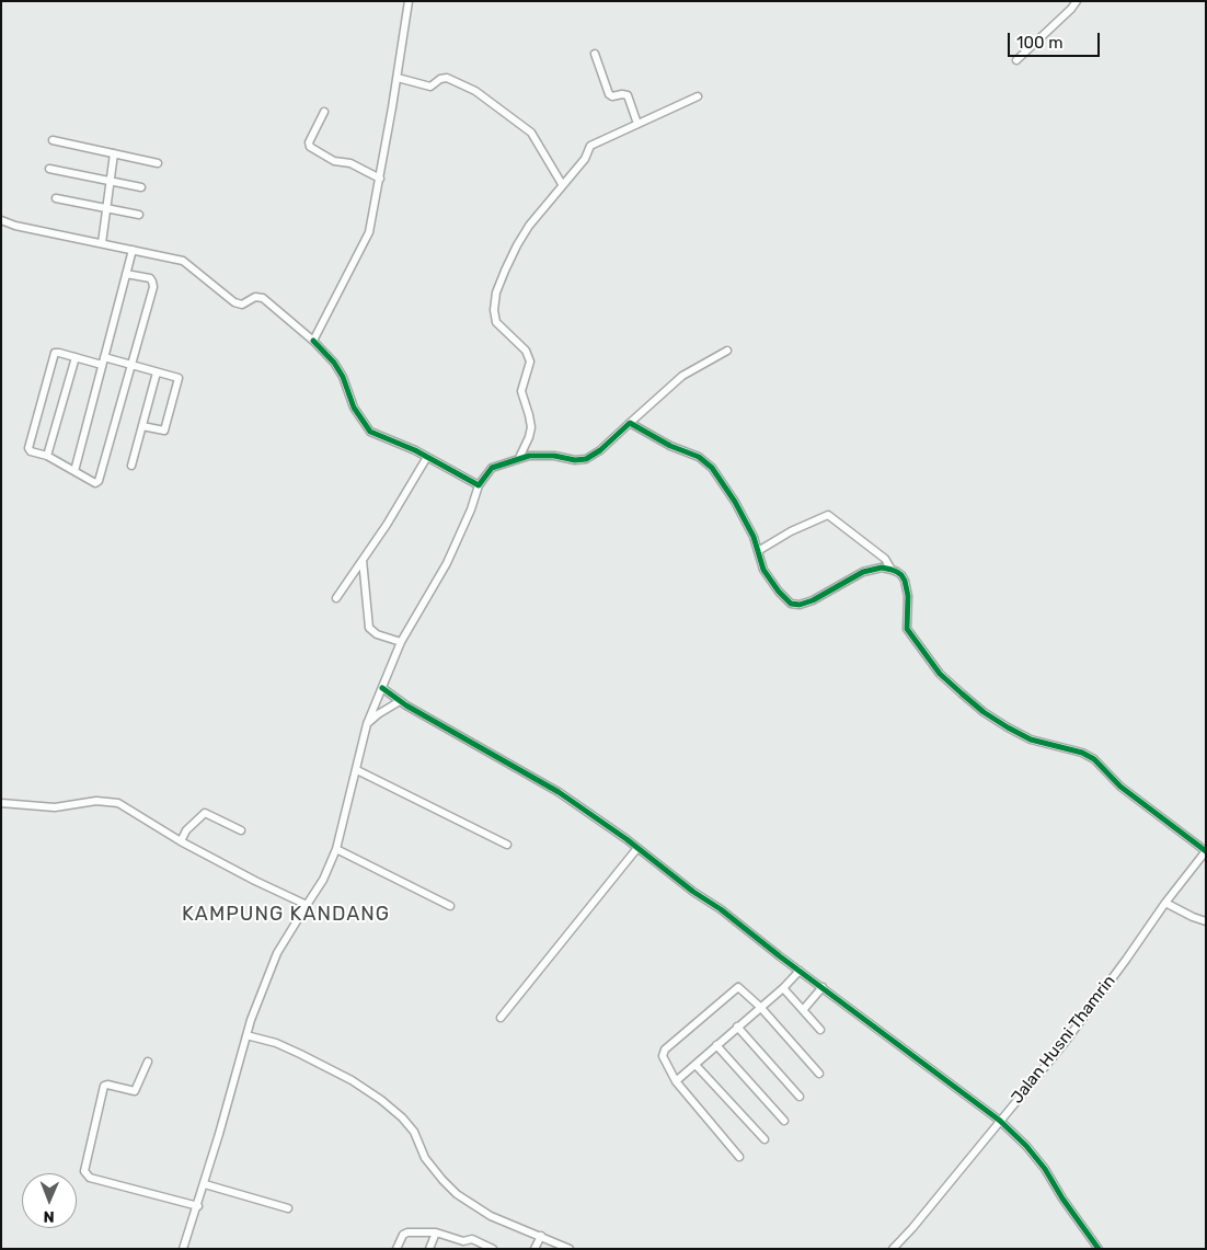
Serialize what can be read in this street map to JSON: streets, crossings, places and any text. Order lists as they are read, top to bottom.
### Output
{
  "streets": {
    "street": ["Jalan Husni Thamrin"]
  },
  "districts": ["KAMPUNG KANDANG"],
  "scale_bar": "100 m",
  "north": "bottom"
}
